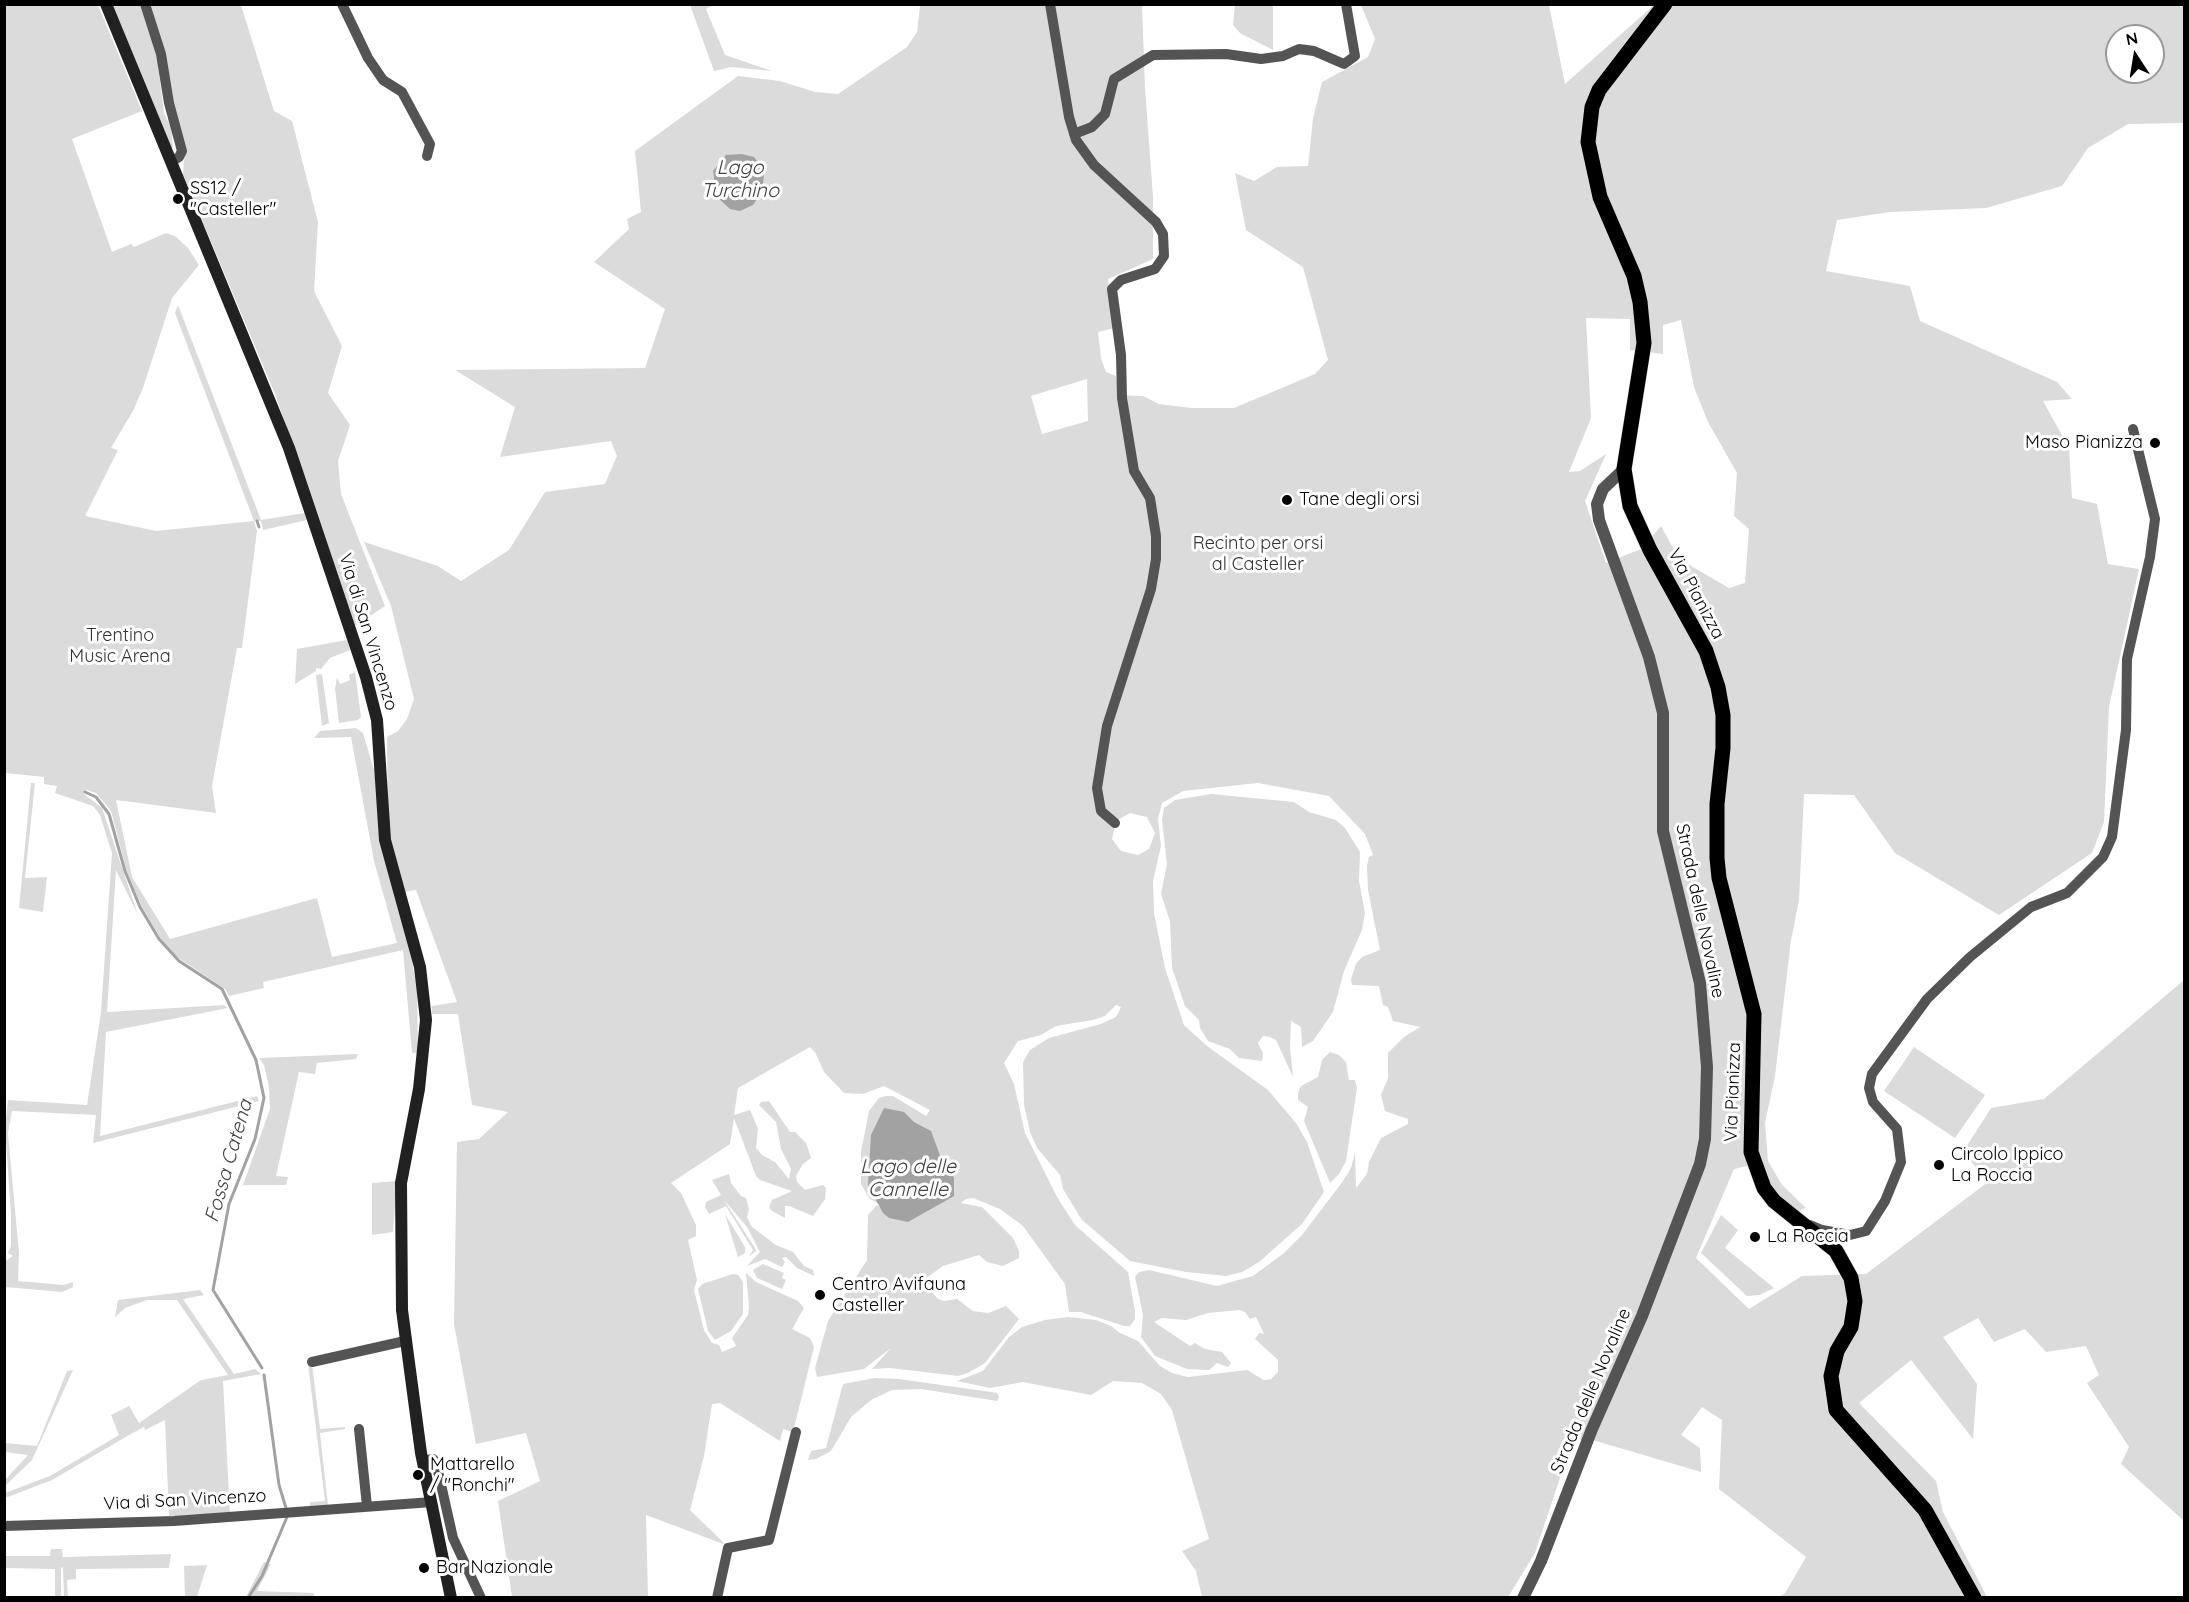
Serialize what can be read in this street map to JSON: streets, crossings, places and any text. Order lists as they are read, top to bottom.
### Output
{
  "streets": {
    "main road": ["Via Pianizza", "Via di San Vincenzo"],
    "street": ["Strada delle Novaline"]
  },
  "crossings": [
    ["Via Pianizza", "Strada delle Novaline"]
  ],
  "water": ["Lago Turchino", "Fossa Catena", "Lago delle Cannelle"],
  "parks": ["Recinto per orsi al Casteller", "Trentino Music Arena"],
  "places": [
    "SS12 / \"Casteller\"",
    "Maso Pianizza",
    "Tane degli orsi",
    "Circolo Ippico La Roccia",
    "La Roccia",
    "Centro Avifauna Casteller",
    "Mattarello / \"Ronchi\"",
    "Bar Nazionale"
  ],
  "north": "top"
}
